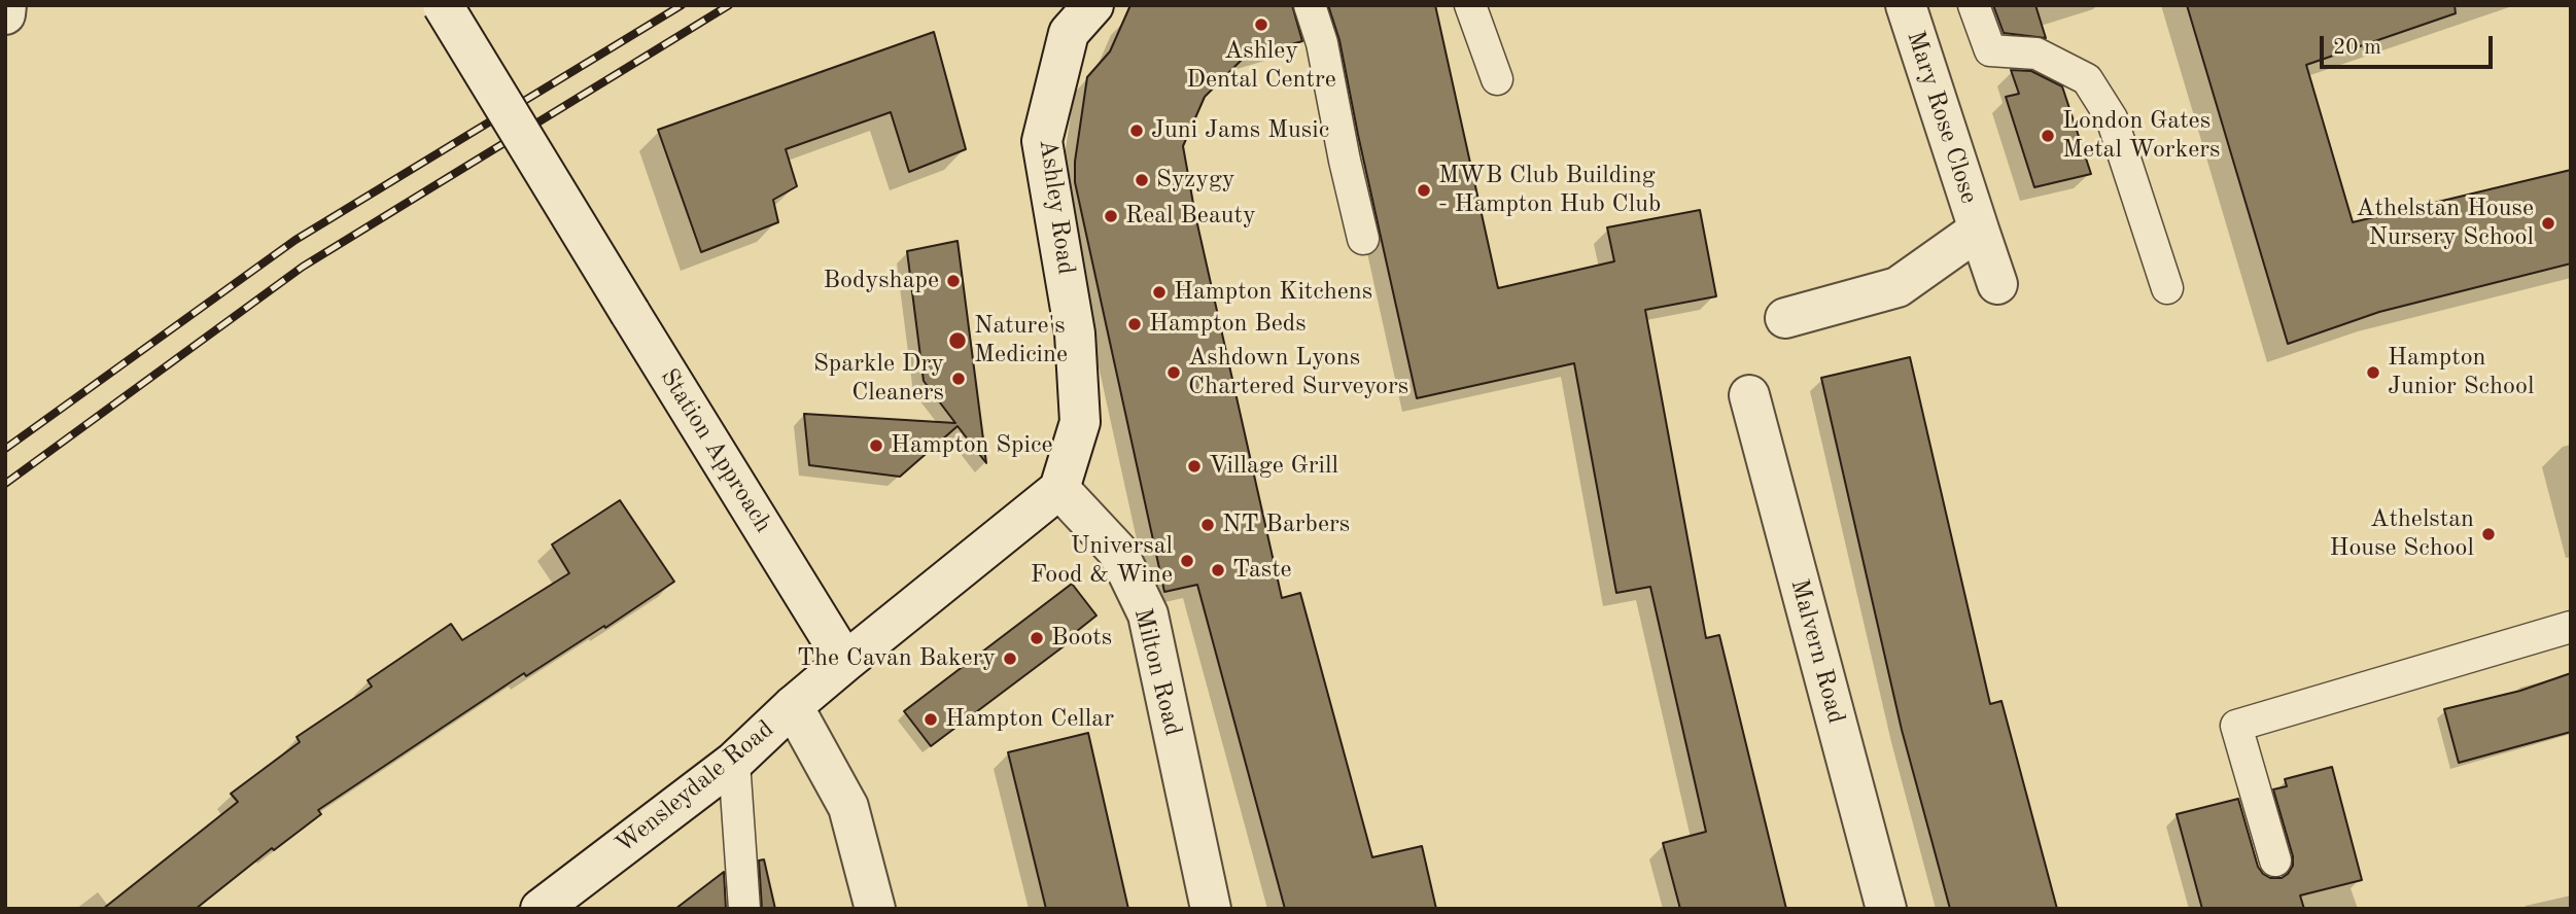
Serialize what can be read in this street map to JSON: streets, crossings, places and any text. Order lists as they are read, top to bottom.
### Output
{
  "streets": {
    "street": [
      "Mary Rose Close",
      "Ashley Road",
      "Station Approach",
      "Malvern Road",
      "Milton Road",
      "Wensleydale Road"
    ]
  },
  "crossings": [
    ["Ashley Road", "Milton Road"],
    ["Station Approach", "Wensleydale Road"]
  ],
  "places": [
    "Ashley Dental Centre",
    "Juni Jams Music",
    "London Gates Metal Workers",
    "Syzygy",
    "MWB Club Building - Hampton Hub Club",
    "Real Beauty",
    "Athelstan House Nursery School",
    "Bodyshape",
    "Hampton Kitchens",
    "Hampton Beds",
    "Nature's Medicine",
    "Ashdown Lyons Chartered Surveyors",
    "Hampton Junior School",
    "Sparkle Dry Cleaners",
    "Hampton Spice",
    "Village Grill",
    "NT Barbers",
    "Athelstan House School",
    "Universal Food & Wine",
    "Taste",
    "Boots",
    "The Cavan Bakery",
    "Hampton Cellar"
  ],
  "scale_bar": "20 m"
}
